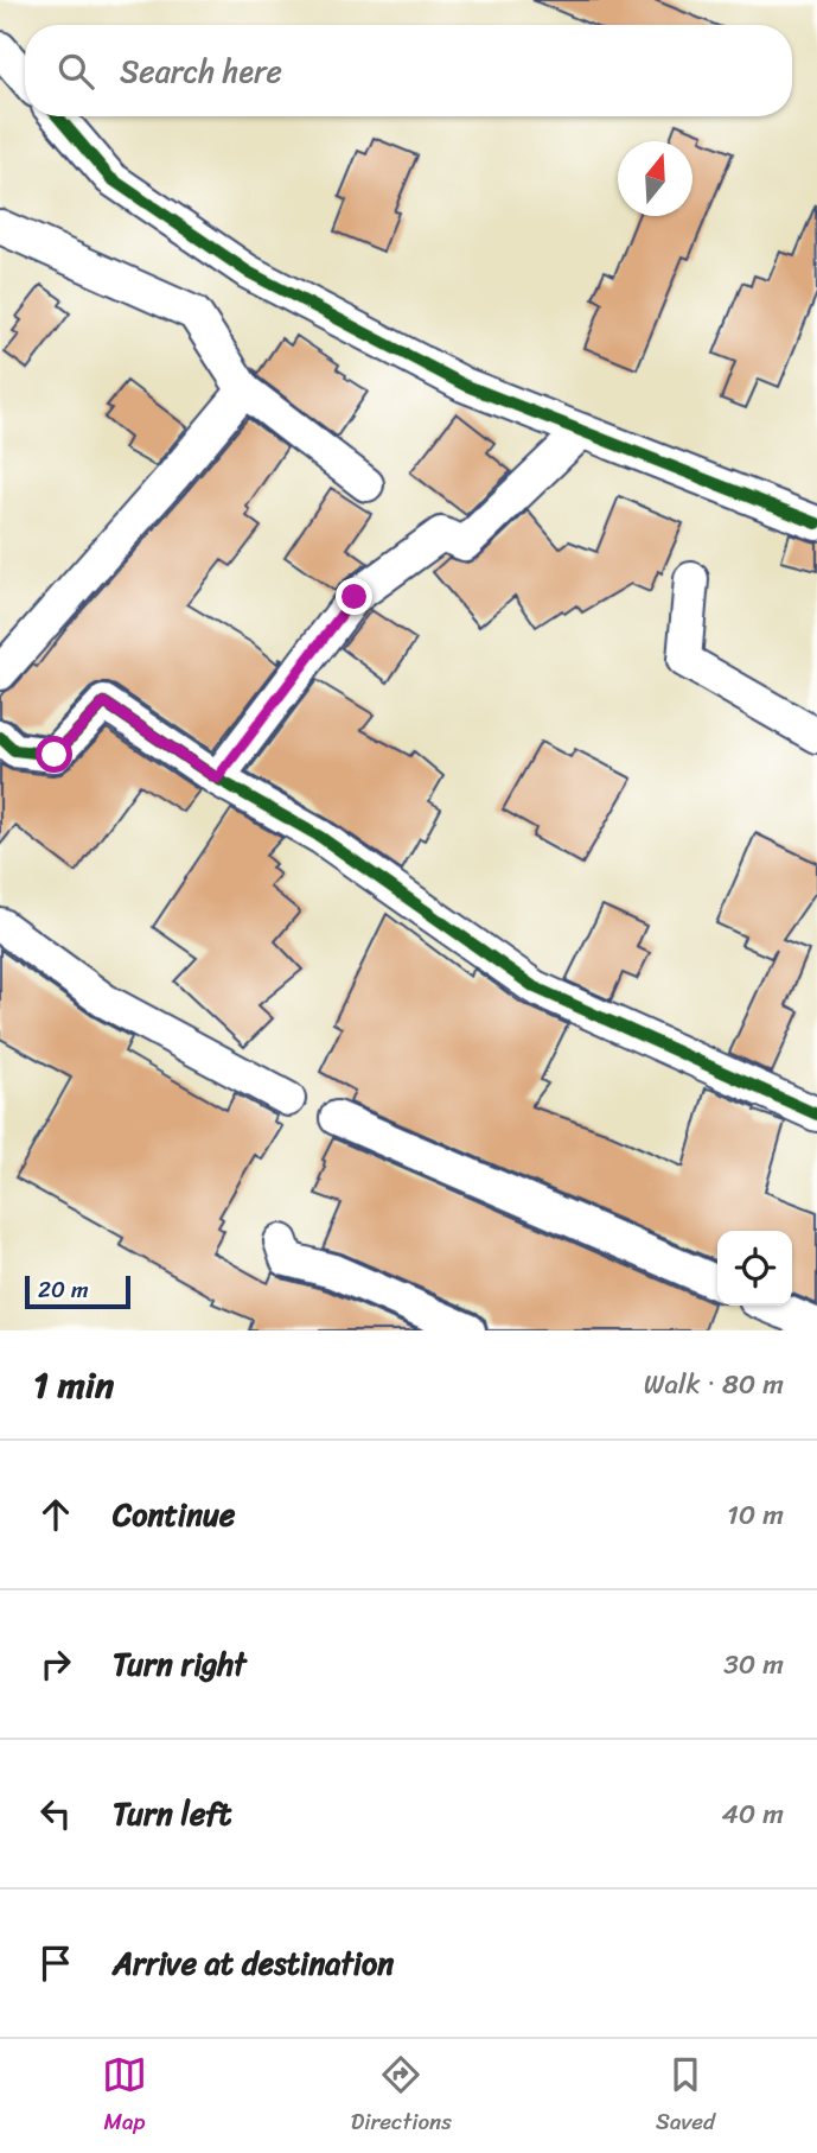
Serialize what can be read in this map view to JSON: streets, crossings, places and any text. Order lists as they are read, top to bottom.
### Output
{
  "scale_bar": "20 m",
  "north": "top",
  "page": {
    "search": "Search here",
    "scale": "20 m",
    "heading": ["1 min", "Walk · 80 m"],
    "list": [
      ["Continue", "10 m"],
      ["Turn right", "30 m"],
      ["Turn left", "40 m"],
      "Arrive at destination"
    ],
    "nav": ["Map", "Directions", "Saved"]
  }
}
